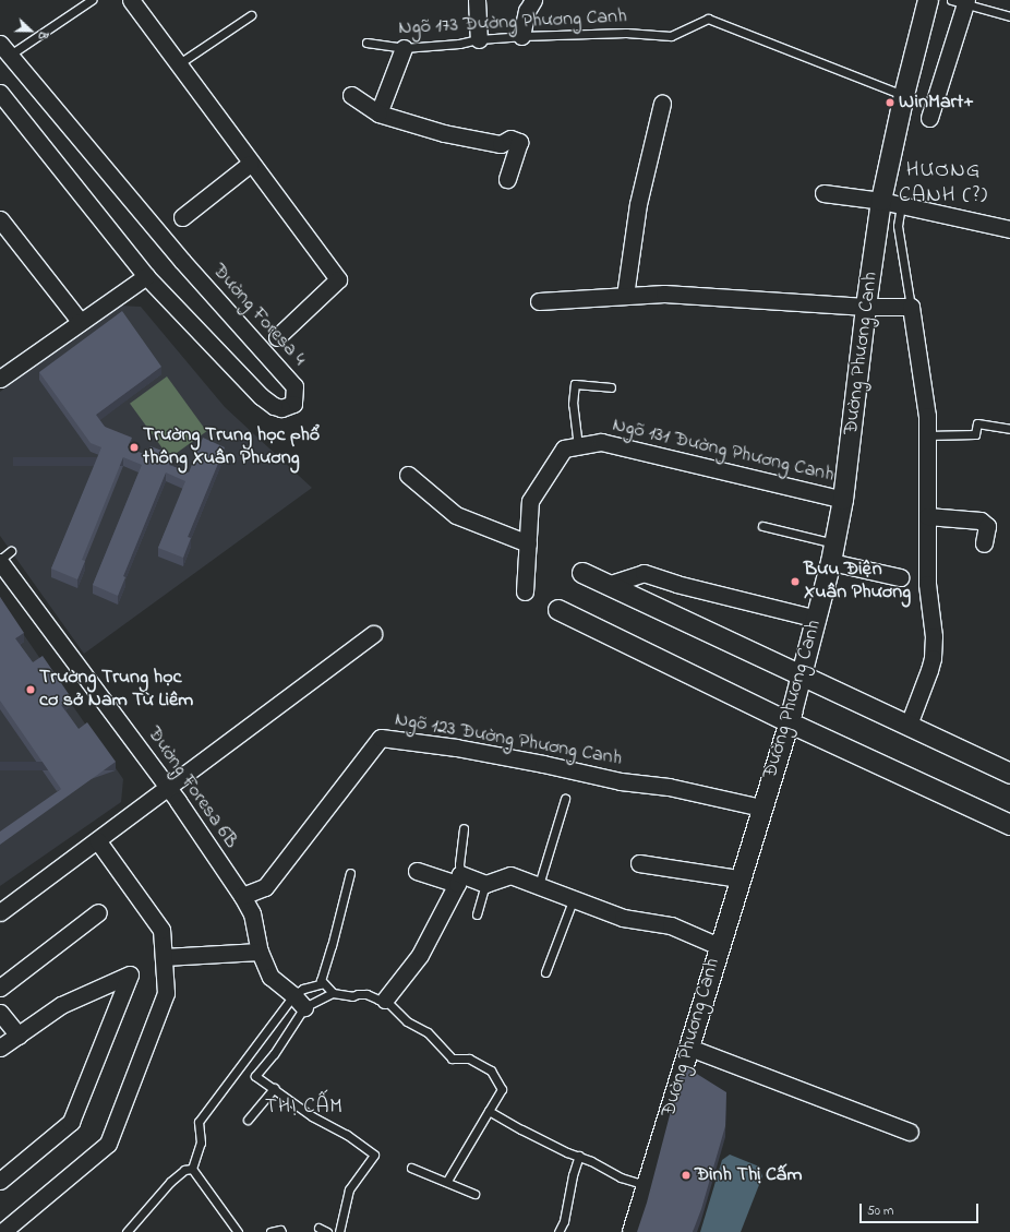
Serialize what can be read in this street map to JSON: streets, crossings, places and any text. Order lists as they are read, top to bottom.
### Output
{
  "streets": {
    "street": [
      "Đường Foresa 4",
      "Đường Phương Canh",
      "Ngõ 131 Đường Phương Canh",
      "Ngõ 123 Đường Phương Canh",
      "Đường Foresa 6B"
    ],
    "lane": ["Ngõ 173 Đường Phương Canh"]
  },
  "crossings": [
    ["Ngõ 173 Đường Phương Canh", "Đường Phương Canh"],
    ["Đường Phương Canh", "Ngõ 131 Đường Phương Canh"],
    ["Đường Phương Canh", "Ngõ 123 Đường Phương Canh"],
    ["Ngõ 123 Đường Phương Canh", "Đường Foresa 6B"]
  ],
  "districts": ["HƯƠNG CANH (?)", "THỊ CẤM"],
  "places": [
    "WinMart+",
    "Trường Trung học phổ thông Xuân Phương",
    "Bưu Điện Xuân Phương",
    "Trường Trung học cơ sở Nam Từ Liêm",
    "Đình Thị Cấm"
  ],
  "scale_bar": "50 m",
  "north": "right"
}
